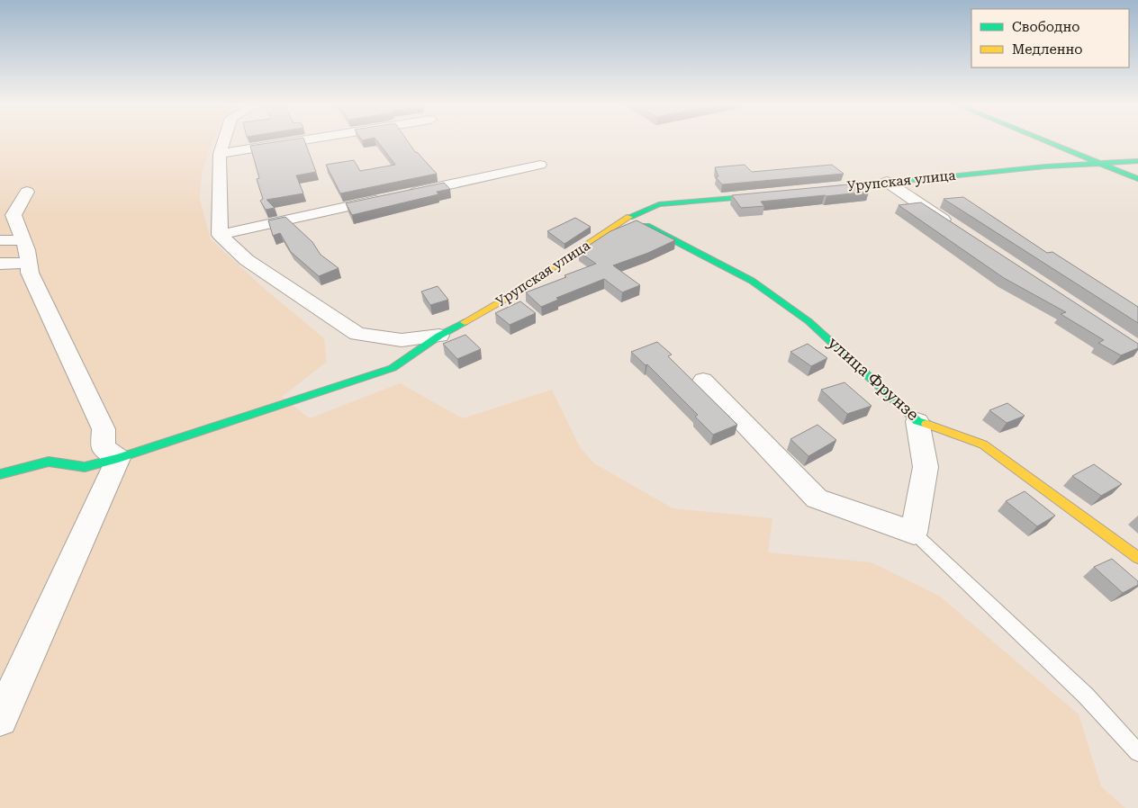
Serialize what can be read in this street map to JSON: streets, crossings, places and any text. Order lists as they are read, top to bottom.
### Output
{
  "streets": {
    "street": ["Урупская улица", "улица Фрунзе"]
  },
  "crossings": [
    ["Урупская улица", "улица Фрунзе"]
  ],
  "legend": ["Свободно", "Медленно"]
}
